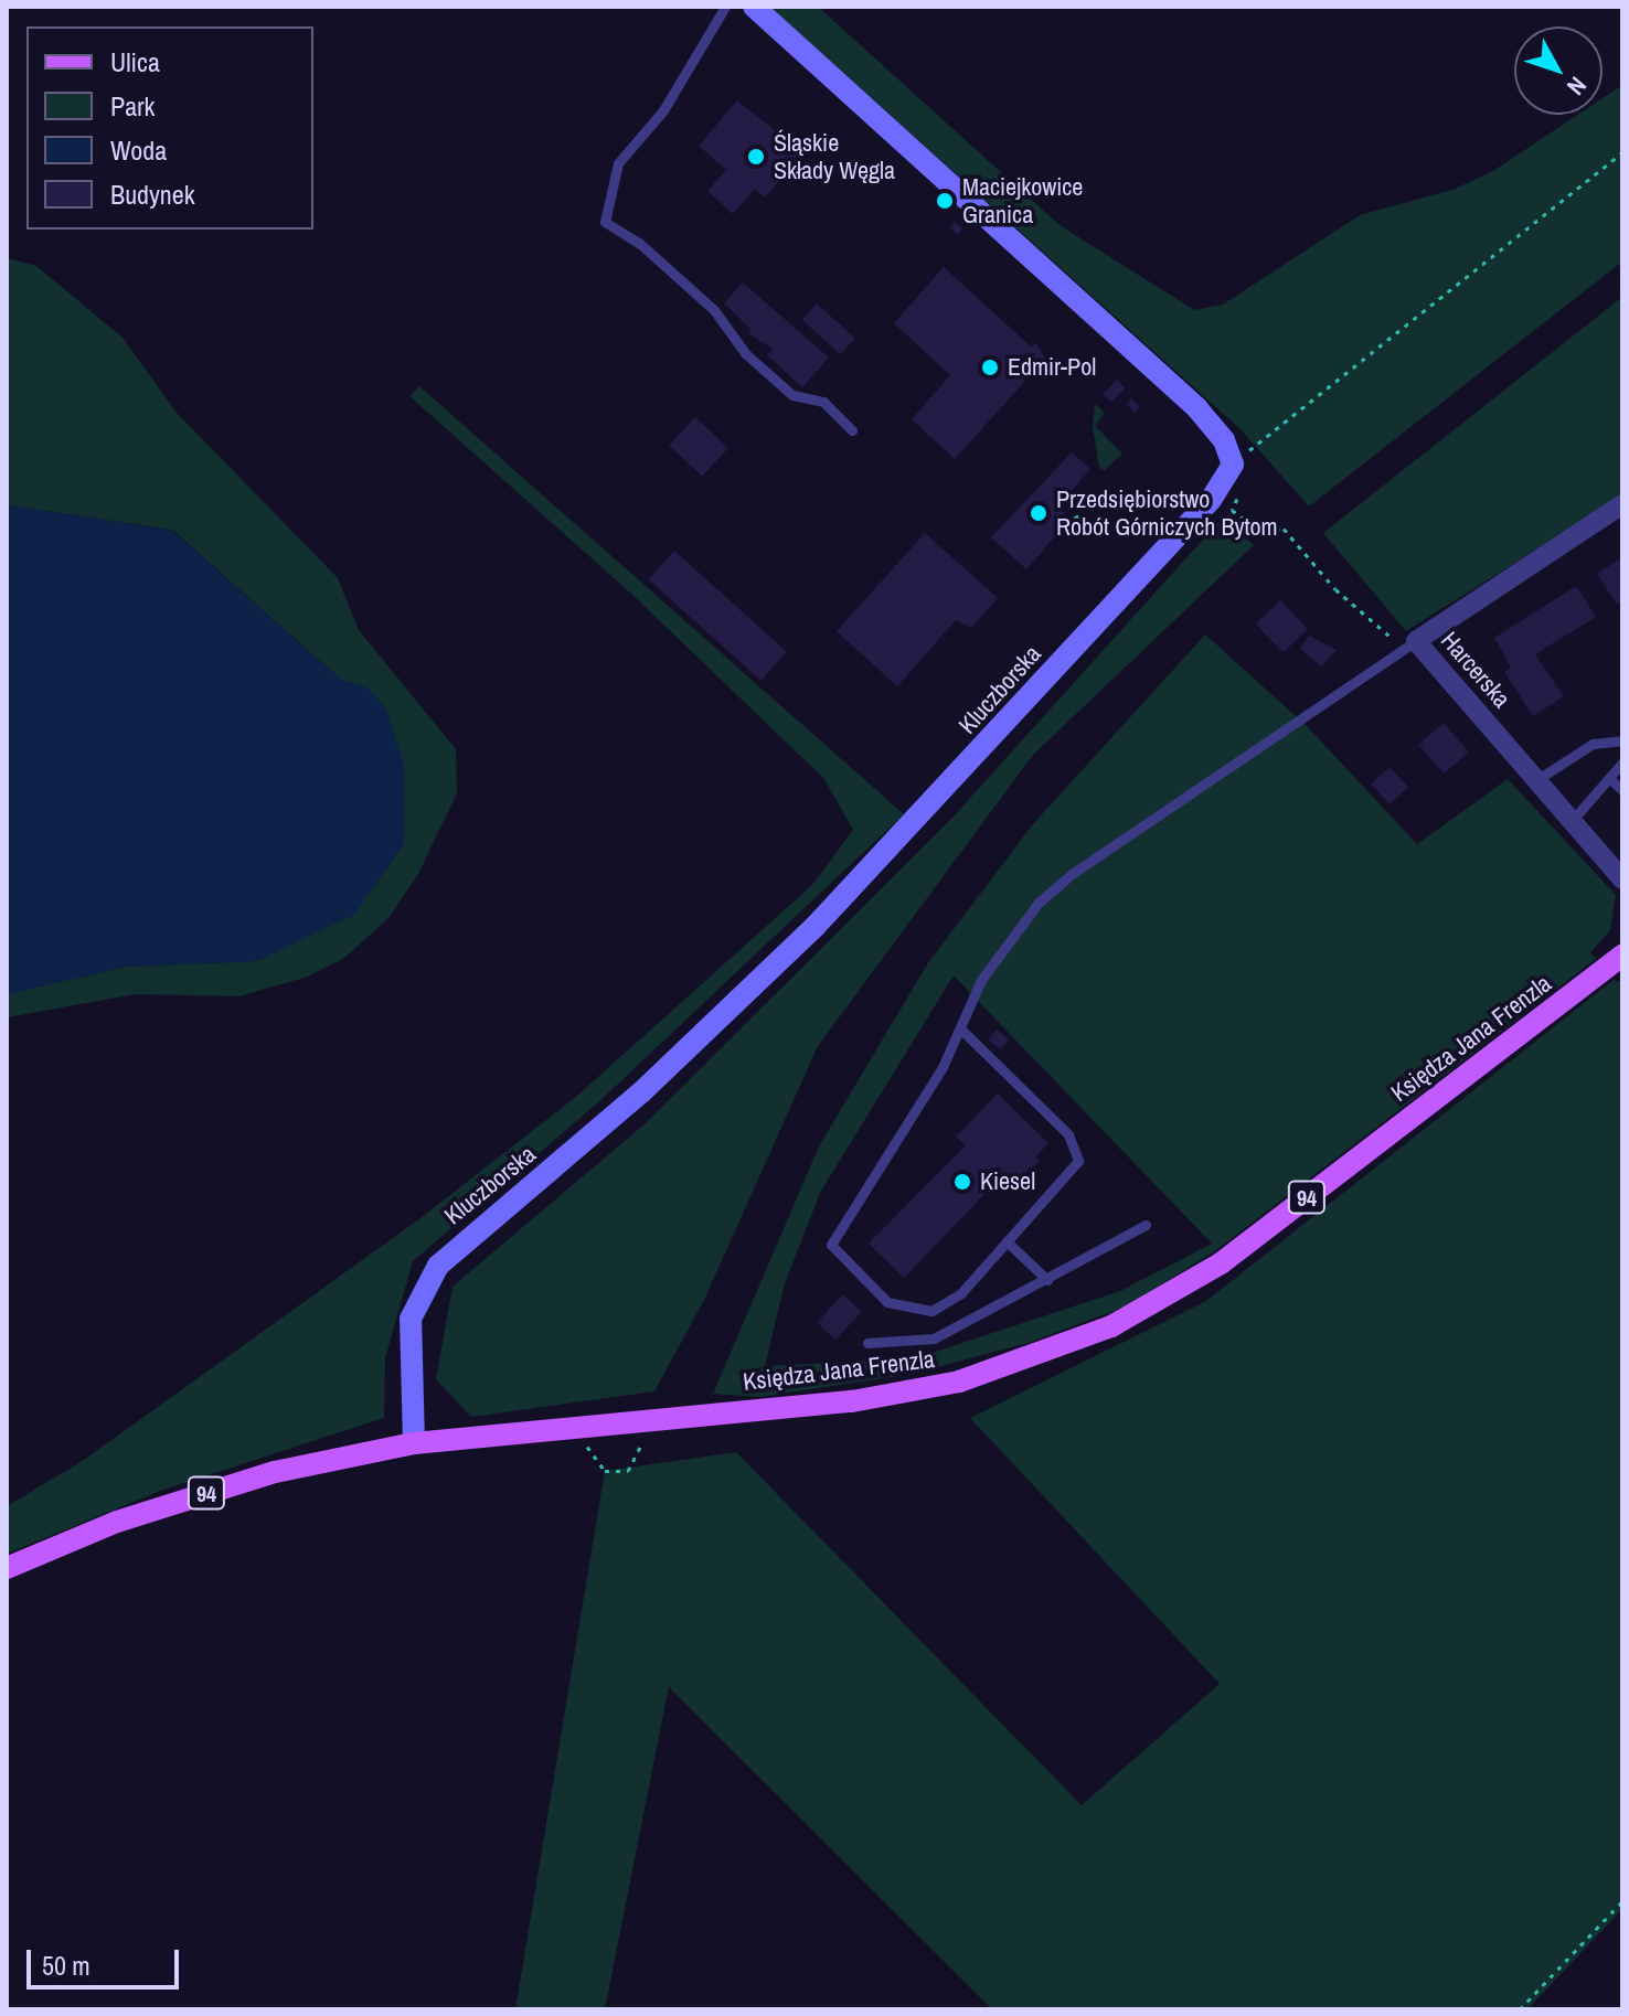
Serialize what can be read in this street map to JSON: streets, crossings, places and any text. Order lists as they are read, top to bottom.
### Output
{
  "streets": {
    "main road": ["Księdza Jana Frenzla", "94"],
    "street": ["Harcerska", "Kluczborska"]
  },
  "crossings": [
    ["Kluczborska", "Księdza Jana Frenzla"]
  ],
  "places": [
    "Śląskie Składy Węgla",
    "Maciejkowice Granica",
    "Edmir-Pol",
    "Przedsiębiorstwo Robót Górniczych Bytom",
    "Kiesel"
  ],
  "legend": [
    "Ulica",
    "Park",
    "Woda",
    "Budynek"
  ],
  "scale_bar": "50 m",
  "north": "bottom right"
}
